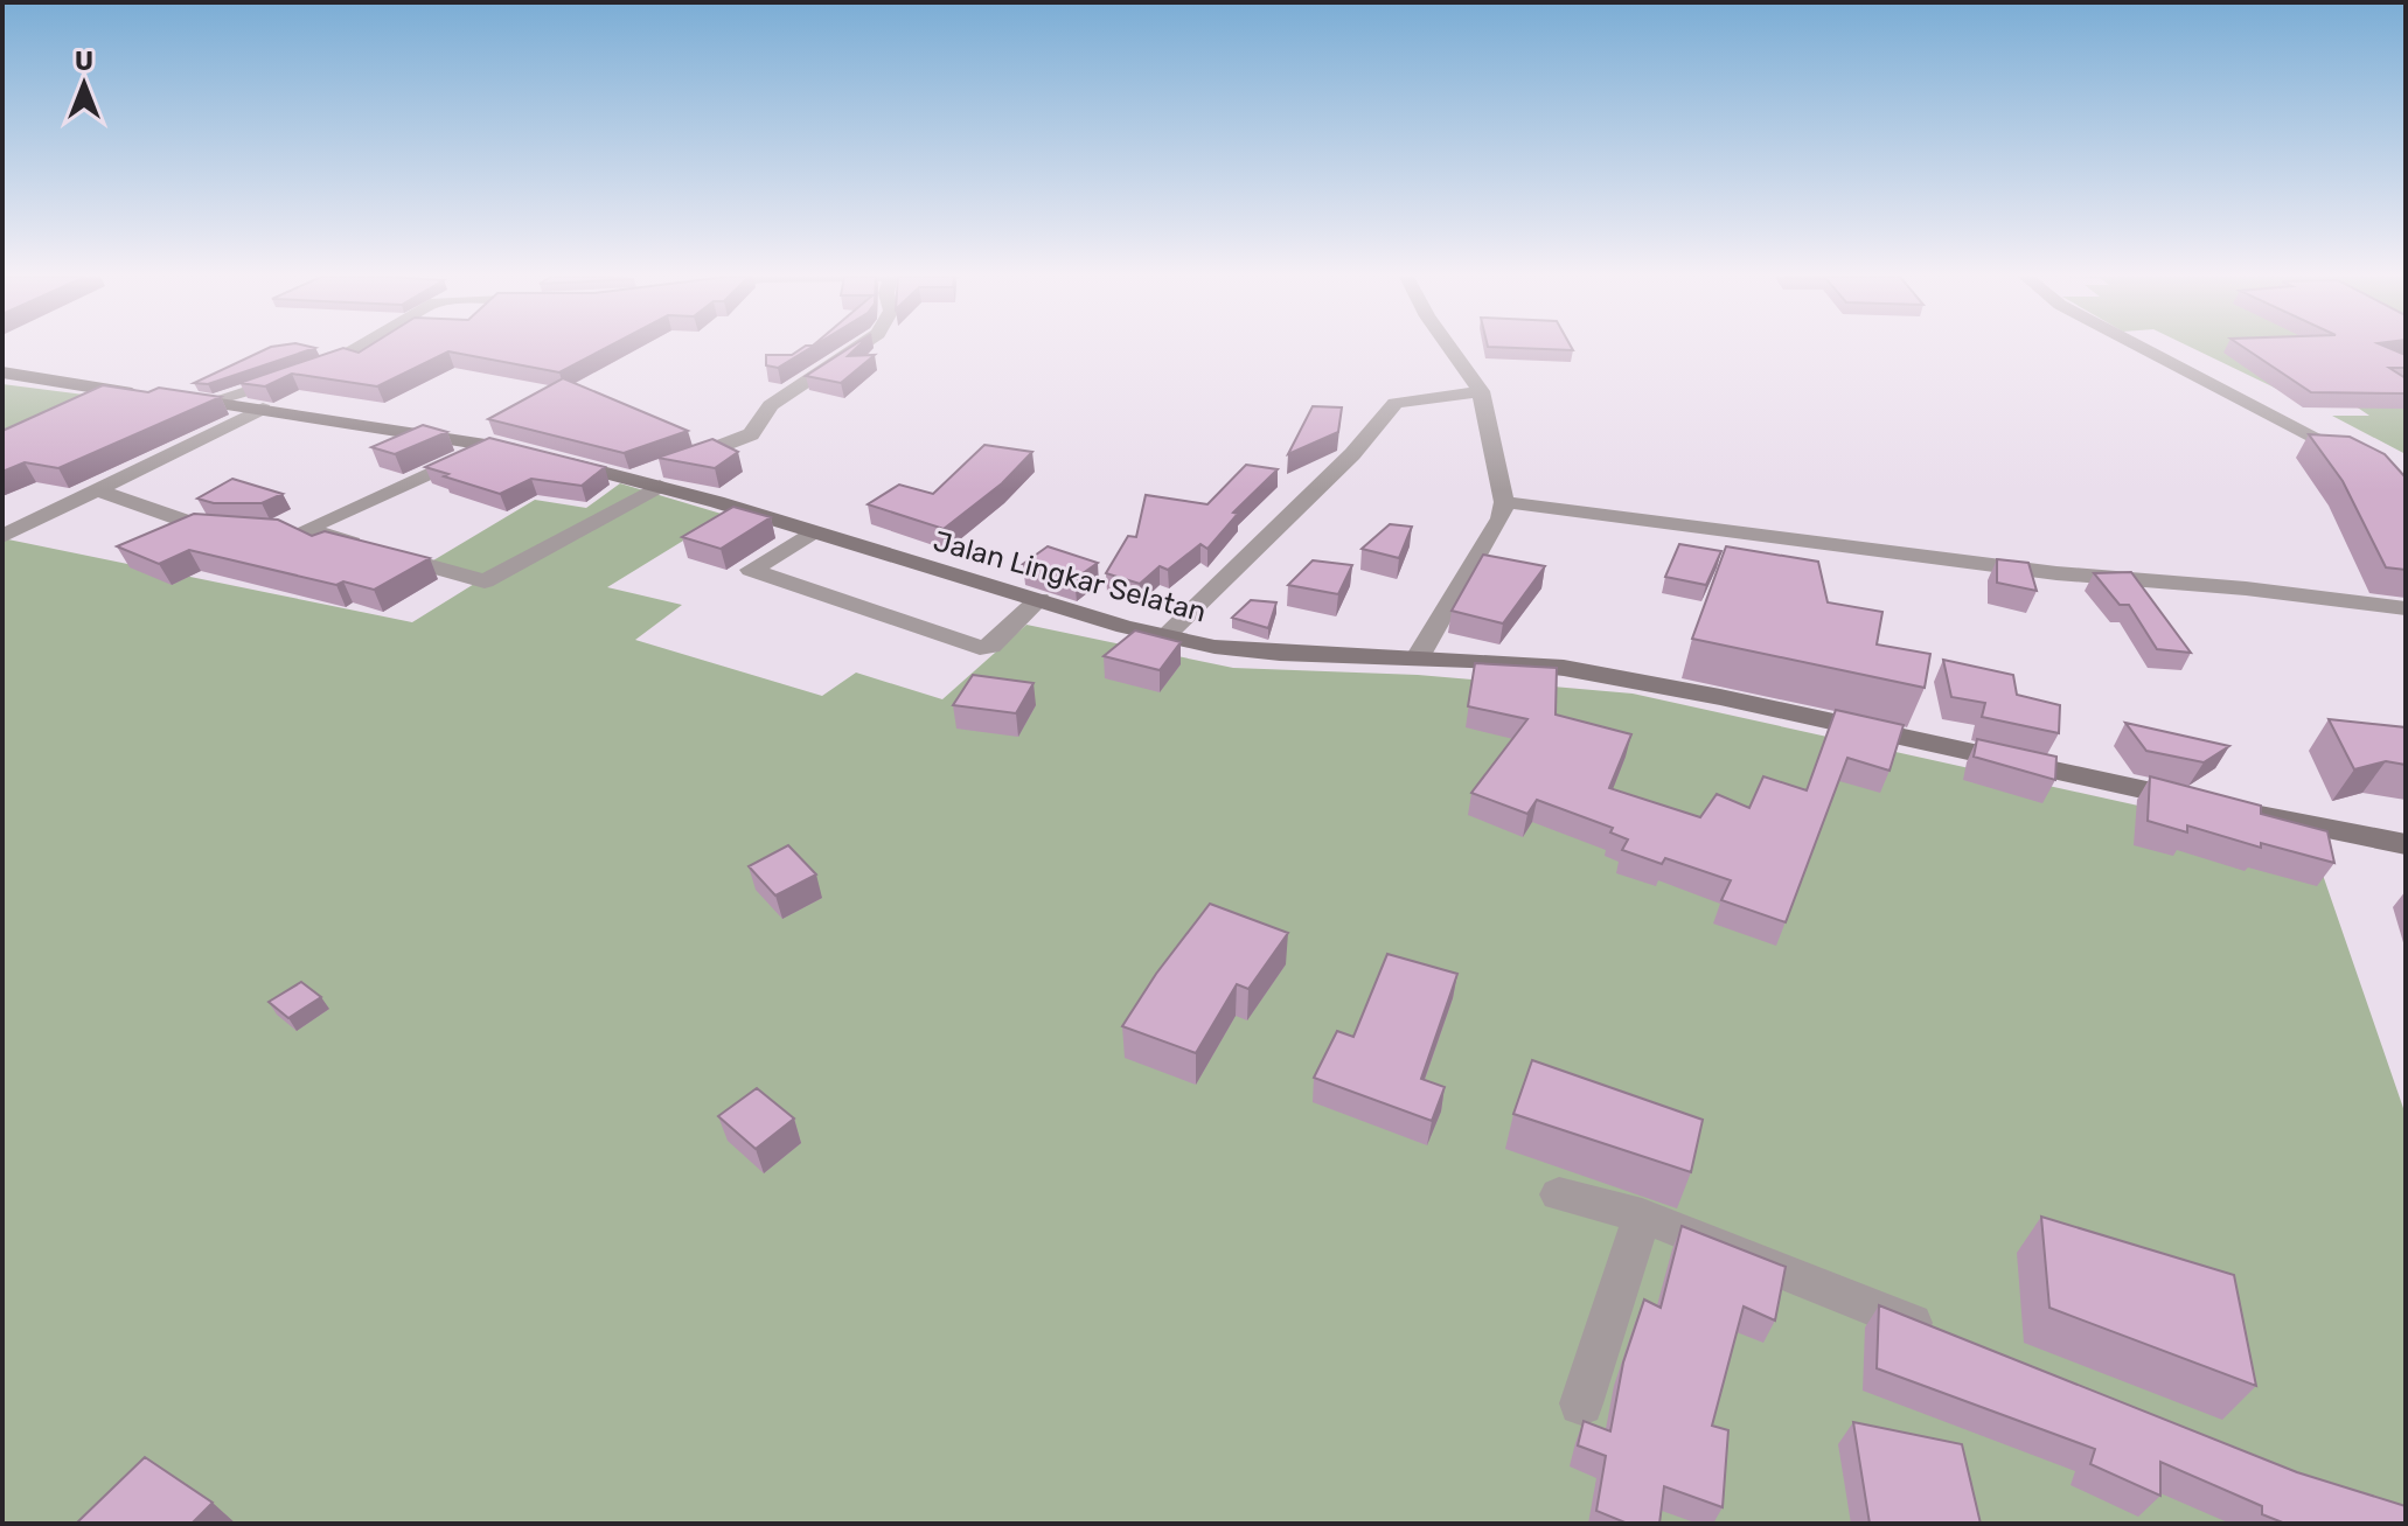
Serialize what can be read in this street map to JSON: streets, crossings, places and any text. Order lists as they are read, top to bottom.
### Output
{
  "streets": {
    "street": ["Jalan Lingkar Selatan"]
  },
  "north": "top"
}
